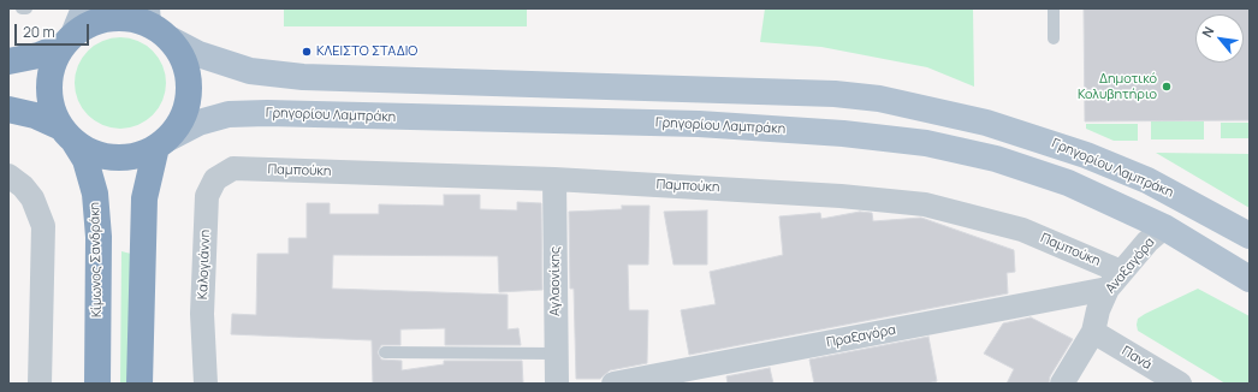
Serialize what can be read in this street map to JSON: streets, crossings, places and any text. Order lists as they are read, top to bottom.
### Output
{
  "streets": {
    "highway": ["Κίμωνος Σανδράκη"],
    "main road": ["Γρηγορίου Λαμπράκη"],
    "street": [
      "Παμπούκη",
      "Καλογιάννη",
      "Αναξαγόρα",
      "Αγλαονίκης",
      "Πραξαγόρα",
      "Πανά"
    ]
  },
  "crossings": [
    ["Γρηγορίου Λαμπράκη", "Κίμωνος Σανδράκη"],
    ["Γρηγορίου Λαμπράκη", "Αναξαγόρα"],
    ["Παμπούκη", "Καλογιάννη"],
    ["Παμπούκη", "Αναξαγόρα"],
    ["Παμπούκη", "Αγλαονίκης"],
    ["Παμπούκη", "Πραξαγόρα"],
    ["Αναξαγόρα", "Πραξαγόρα"],
    ["Αναξαγόρα", "Πανά"]
  ],
  "places": ["ΚΛΕΙΣΤΟ ΣΤΑΔΙΟ", "Δημοτικό Κολυβητήριο"],
  "scale_bar": "20 m",
  "north": "top left"
}
